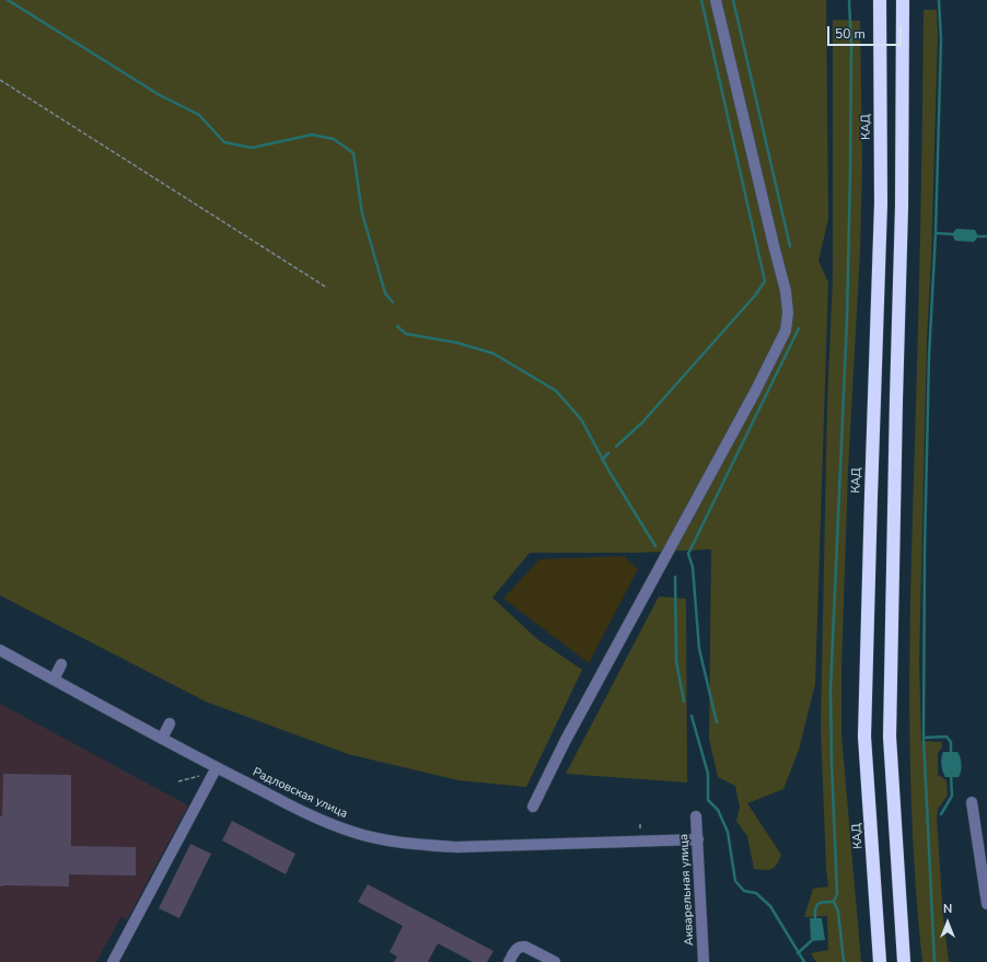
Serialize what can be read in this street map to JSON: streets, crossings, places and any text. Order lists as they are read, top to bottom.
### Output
{
  "streets": {
    "highway": ["КАД"],
    "street": ["Радловская улица", "Акварельная улица"]
  },
  "crossings": [
    ["Радловская улица", "Акварельная улица"]
  ],
  "scale_bar": "50 m",
  "north": "top"
}
